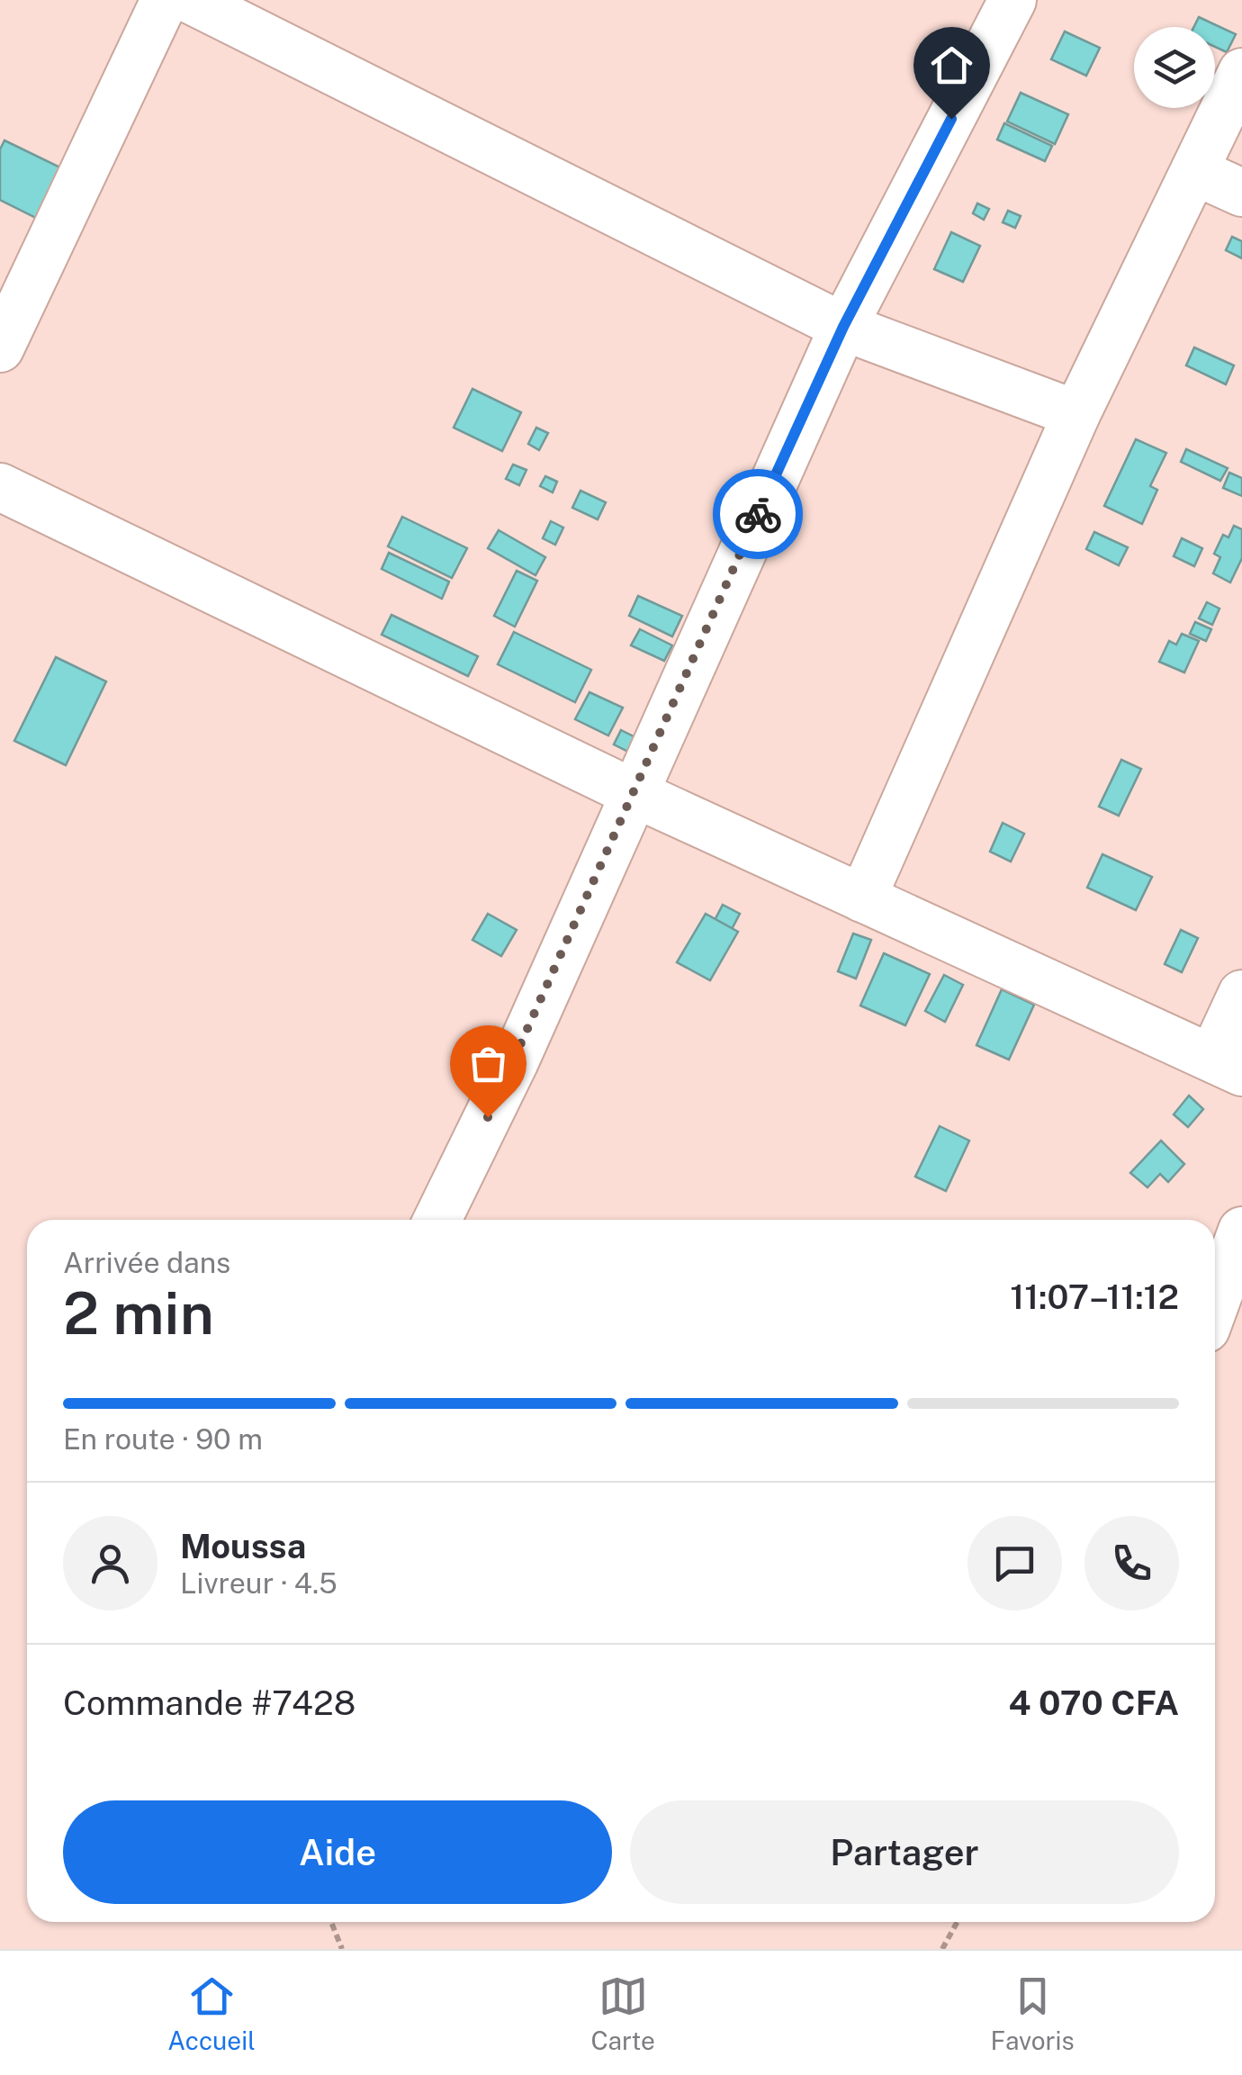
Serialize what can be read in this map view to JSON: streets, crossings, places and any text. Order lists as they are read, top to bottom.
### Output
{
  "page": {
    "heading": ["2 min", "Arrivée dans", "11:07–11:12"],
    "panel": [
      "Moussa",
      "Livreur · 4.5",
      "Commande #7428",
      "4 070 CFA"
    ],
    "bar": "En route · 90 m",
    "buttons": ["Aide", "Partager"],
    "tabs": ["Accueil", "Carte", "Favoris"]
  }
}
